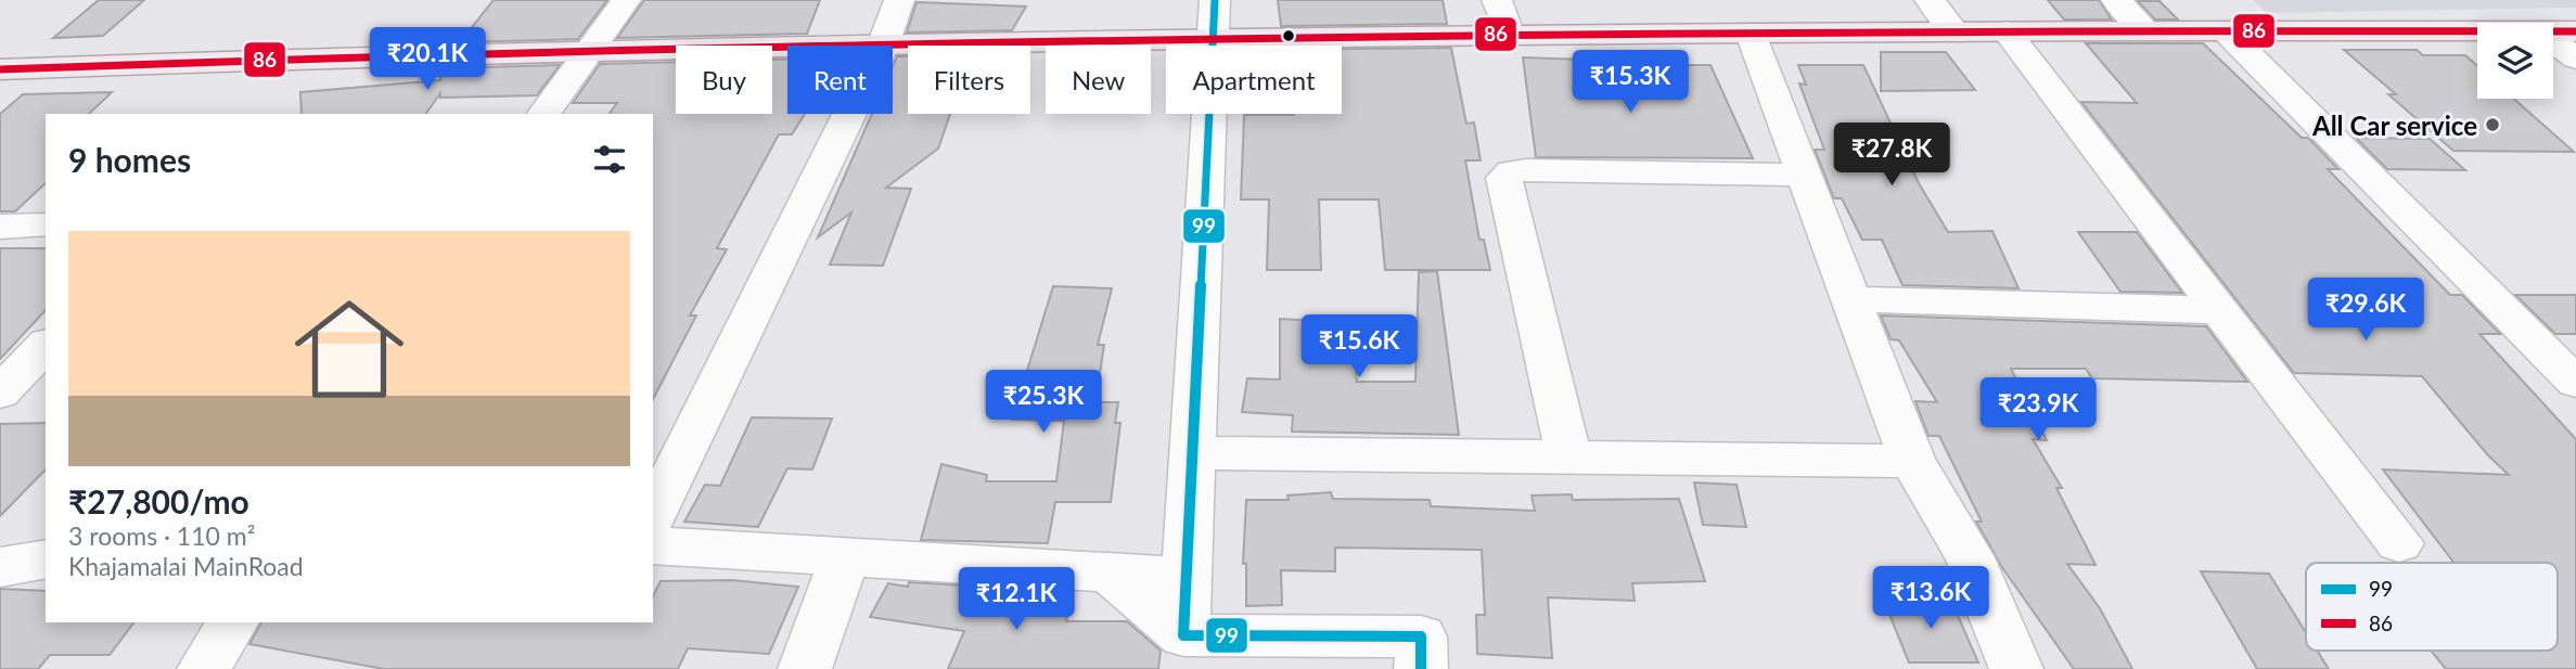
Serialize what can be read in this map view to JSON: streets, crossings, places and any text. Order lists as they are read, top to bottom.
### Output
{
  "places": ["All Car service"],
  "lines": ["transit line 99", "transit line 86"],
  "legend": ["99", "86"],
  "page": {
    "price": [
      "₹20.1K",
      "₹15.3K",
      "₹27.8K",
      "₹29.6K",
      "₹15.6K",
      "₹25.3K",
      "₹23.9K",
      "₹13.6K",
      "₹12.1K"
    ],
    "chip": [
      "Buy",
      "Rent",
      "Filters",
      "New",
      "Apartment"
    ],
    "heading": "9 homes",
    "list": [
      {
        "name": "₹27,800/mo",
        "note": "3 rooms · 110 m² · Khajamalai MainRoad"
      }
    ]
  }
}
